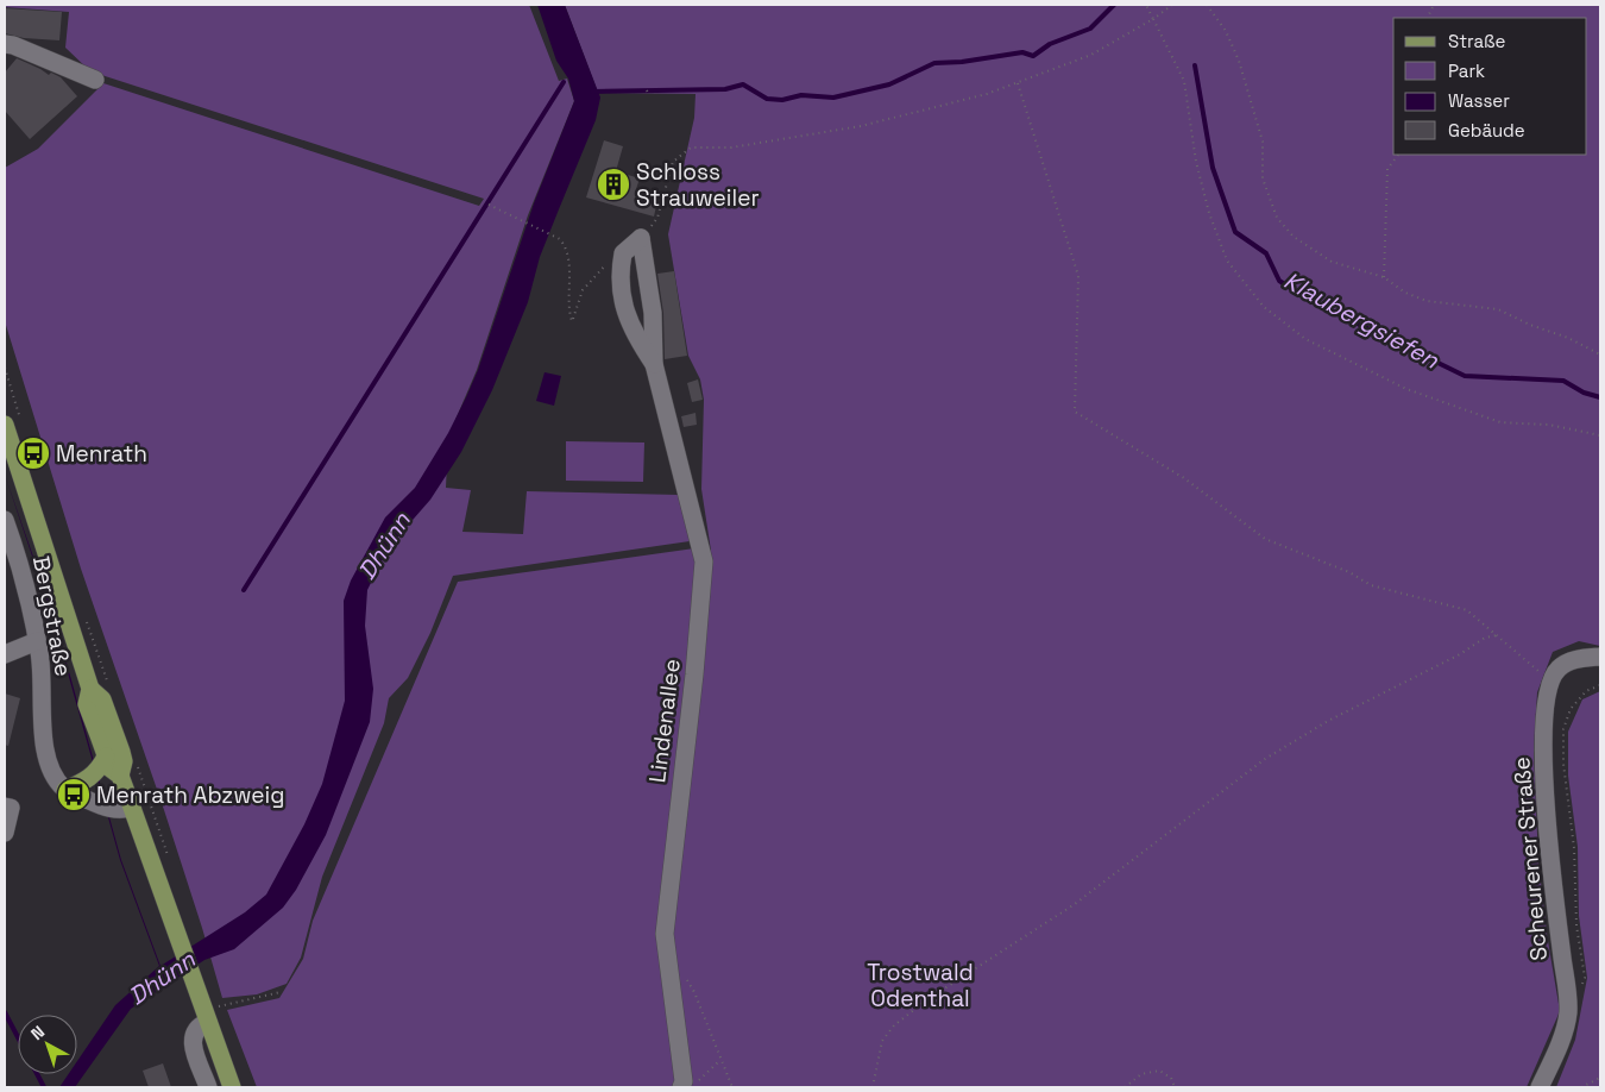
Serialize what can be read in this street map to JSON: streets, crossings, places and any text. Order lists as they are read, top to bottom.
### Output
{
  "streets": {
    "street": ["Bergstraße", "Lindenallee", "Scheurener Straße"]
  },
  "water": ["Klaubergsiefen", "Dhünn"],
  "parks": ["Trostwald Odenthal"],
  "places": {
    "building": ["Schloss Strauweiler"],
    "bus stop": ["Menrath", "Menrath Abzweig"]
  },
  "legend": [
    "Straße",
    "Park",
    "Wasser",
    "Gebäude"
  ],
  "north": "top left"
}
